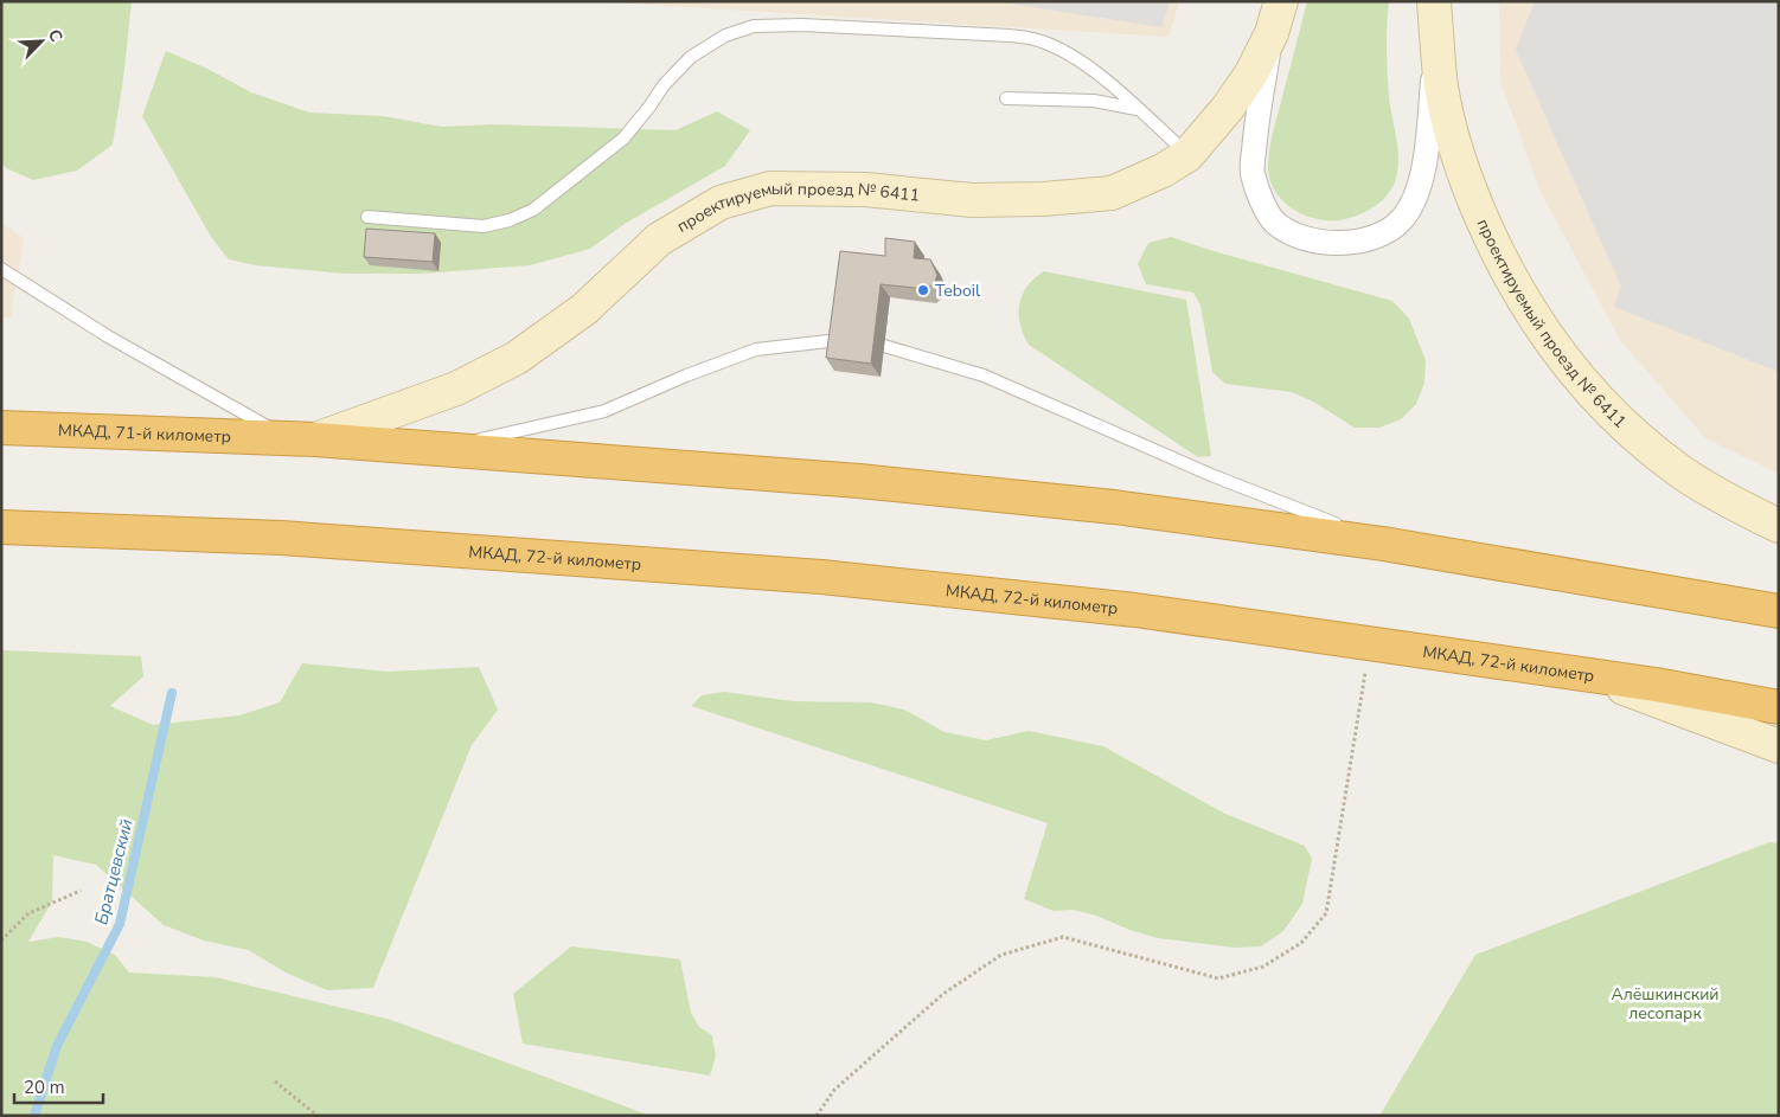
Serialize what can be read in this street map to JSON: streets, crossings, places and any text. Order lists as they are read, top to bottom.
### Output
{
  "streets": {
    "highway": ["МКАД, 71-й километр", "МКАД, 72-й километр"],
    "street": ["проектируемый проезд № 6411"]
  },
  "crossings": [
    ["проектируемый проезд № 6411", "МКАД, 71-й километр"]
  ],
  "water": ["Братцевский"],
  "parks": ["Алёшкинский лесопарк"],
  "places": ["Teboil"],
  "scale_bar": "20 m",
  "north": "top right"
}
